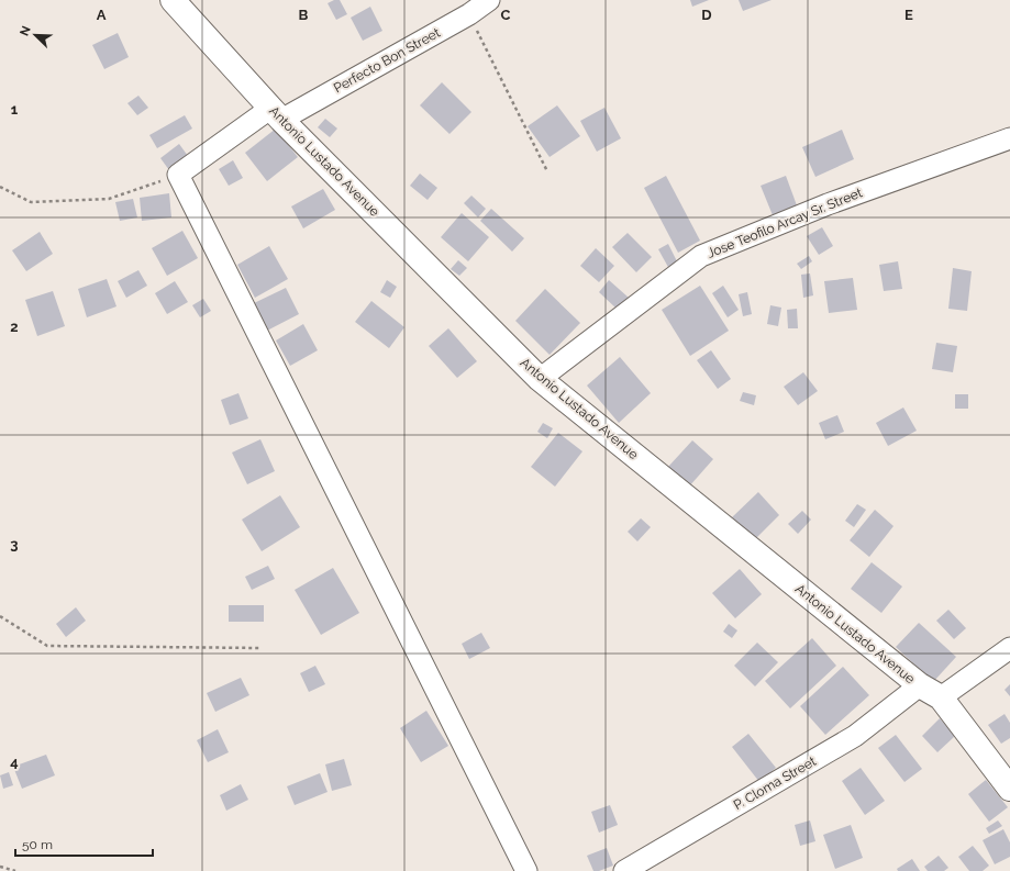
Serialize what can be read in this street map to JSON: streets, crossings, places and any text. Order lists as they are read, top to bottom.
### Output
{
  "streets": {
    "street": [
      "Perfecto Bon Street",
      "Antonio Lustado Avenue",
      "Jose Teofilo Arcay Sr. Street",
      "P. Cloma Street"
    ]
  },
  "crossings": [
    ["Perfecto Bon Street", "Antonio Lustado Avenue"],
    ["Antonio Lustado Avenue", "Jose Teofilo Arcay Sr. Street"],
    ["Antonio Lustado Avenue", "P. Cloma Street"]
  ],
  "scale_bar": "50 m",
  "north": "top left",
  "grid": {
    "columns": [
      "A",
      "B",
      "C",
      "D",
      "E"
    ],
    "rows": [
      "1",
      "2",
      "3",
      "4"
    ]
  }
}
